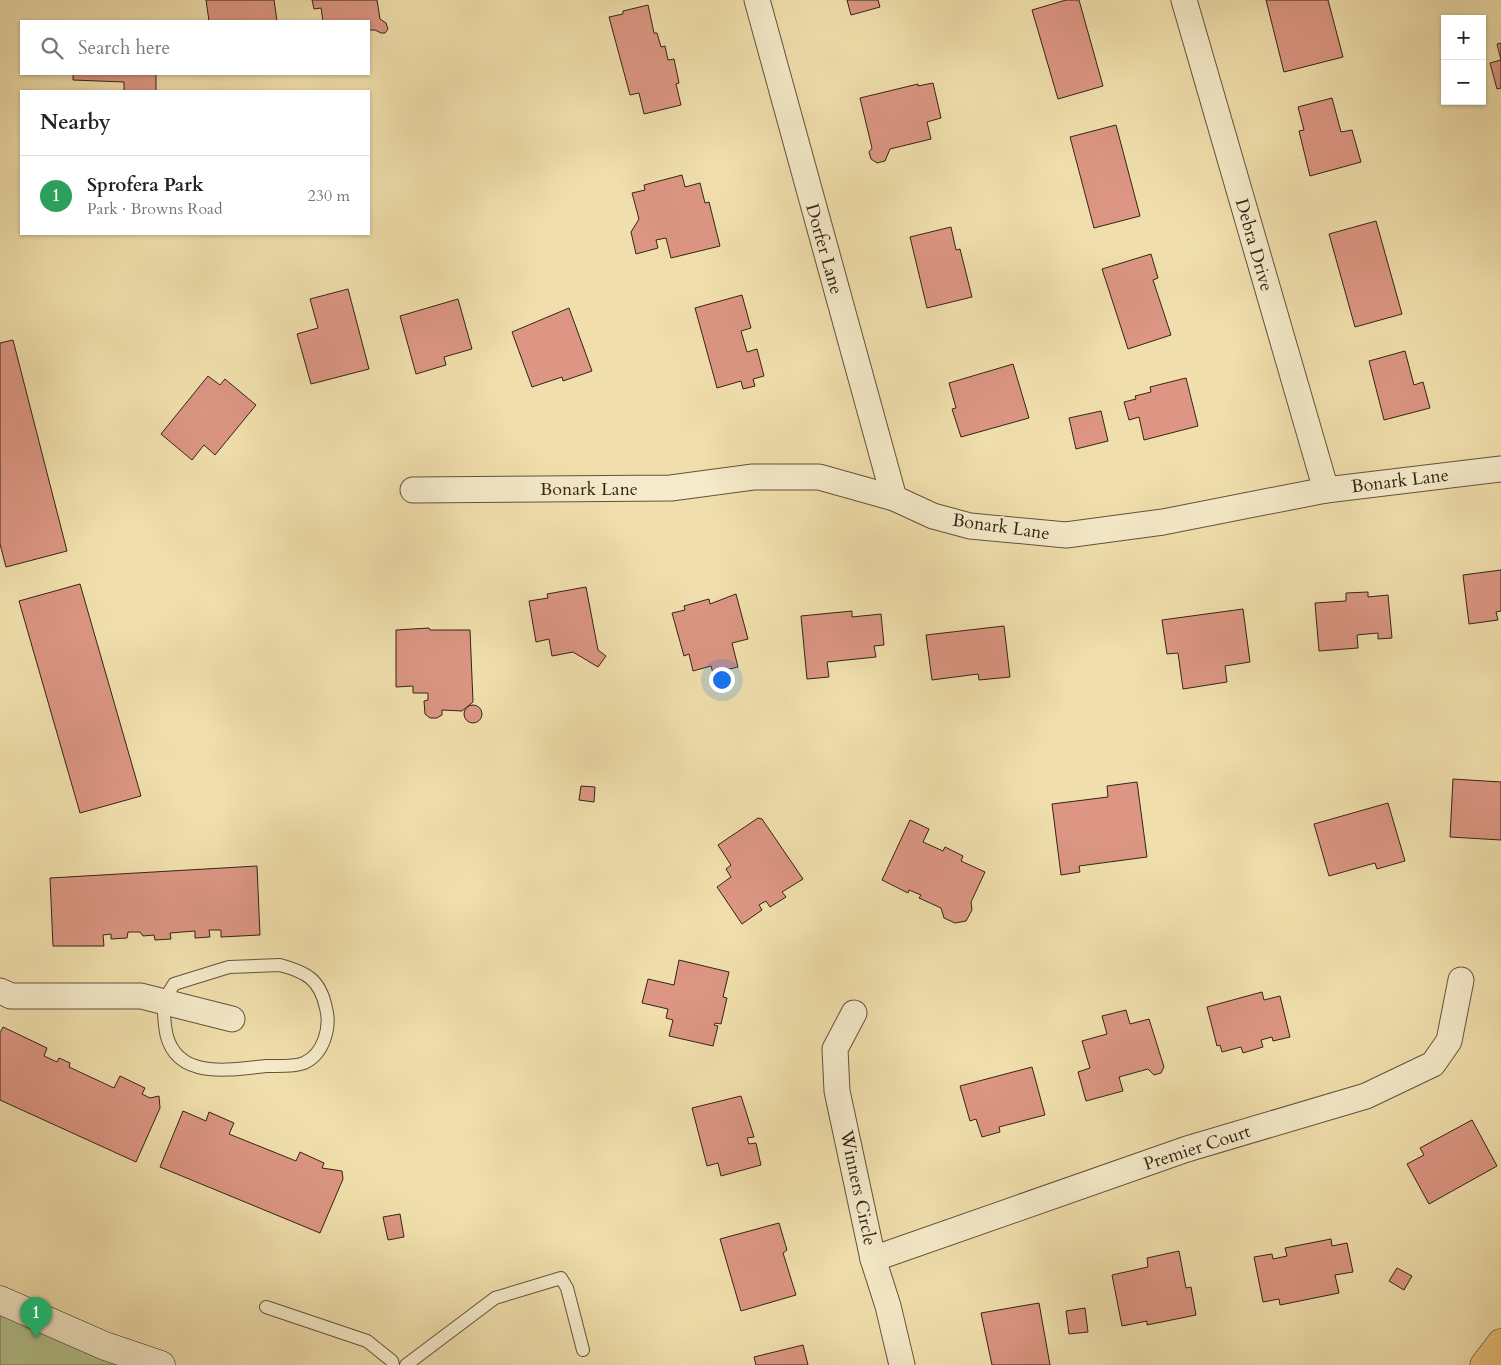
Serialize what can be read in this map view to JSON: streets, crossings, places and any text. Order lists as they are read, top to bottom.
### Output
{
  "streets": {
    "street": [
      "Debra Drive",
      "Dorfer Lane",
      "Bonark Lane",
      "Premier Court",
      "Winners Circle"
    ]
  },
  "crossings": [
    ["Debra Drive", "Bonark Lane"],
    ["Dorfer Lane", "Bonark Lane"],
    ["Premier Court", "Winners Circle"]
  ],
  "page": {
    "map_buttons": ["+", "−"],
    "search": "Search here",
    "heading": "Nearby",
    "list": [
      {
        "mark": "1",
        "name": "Sprofera Park",
        "note": "Park · Browns Road",
        "value": "230 m"
      }
    ],
    "pins": "1"
  }
}
